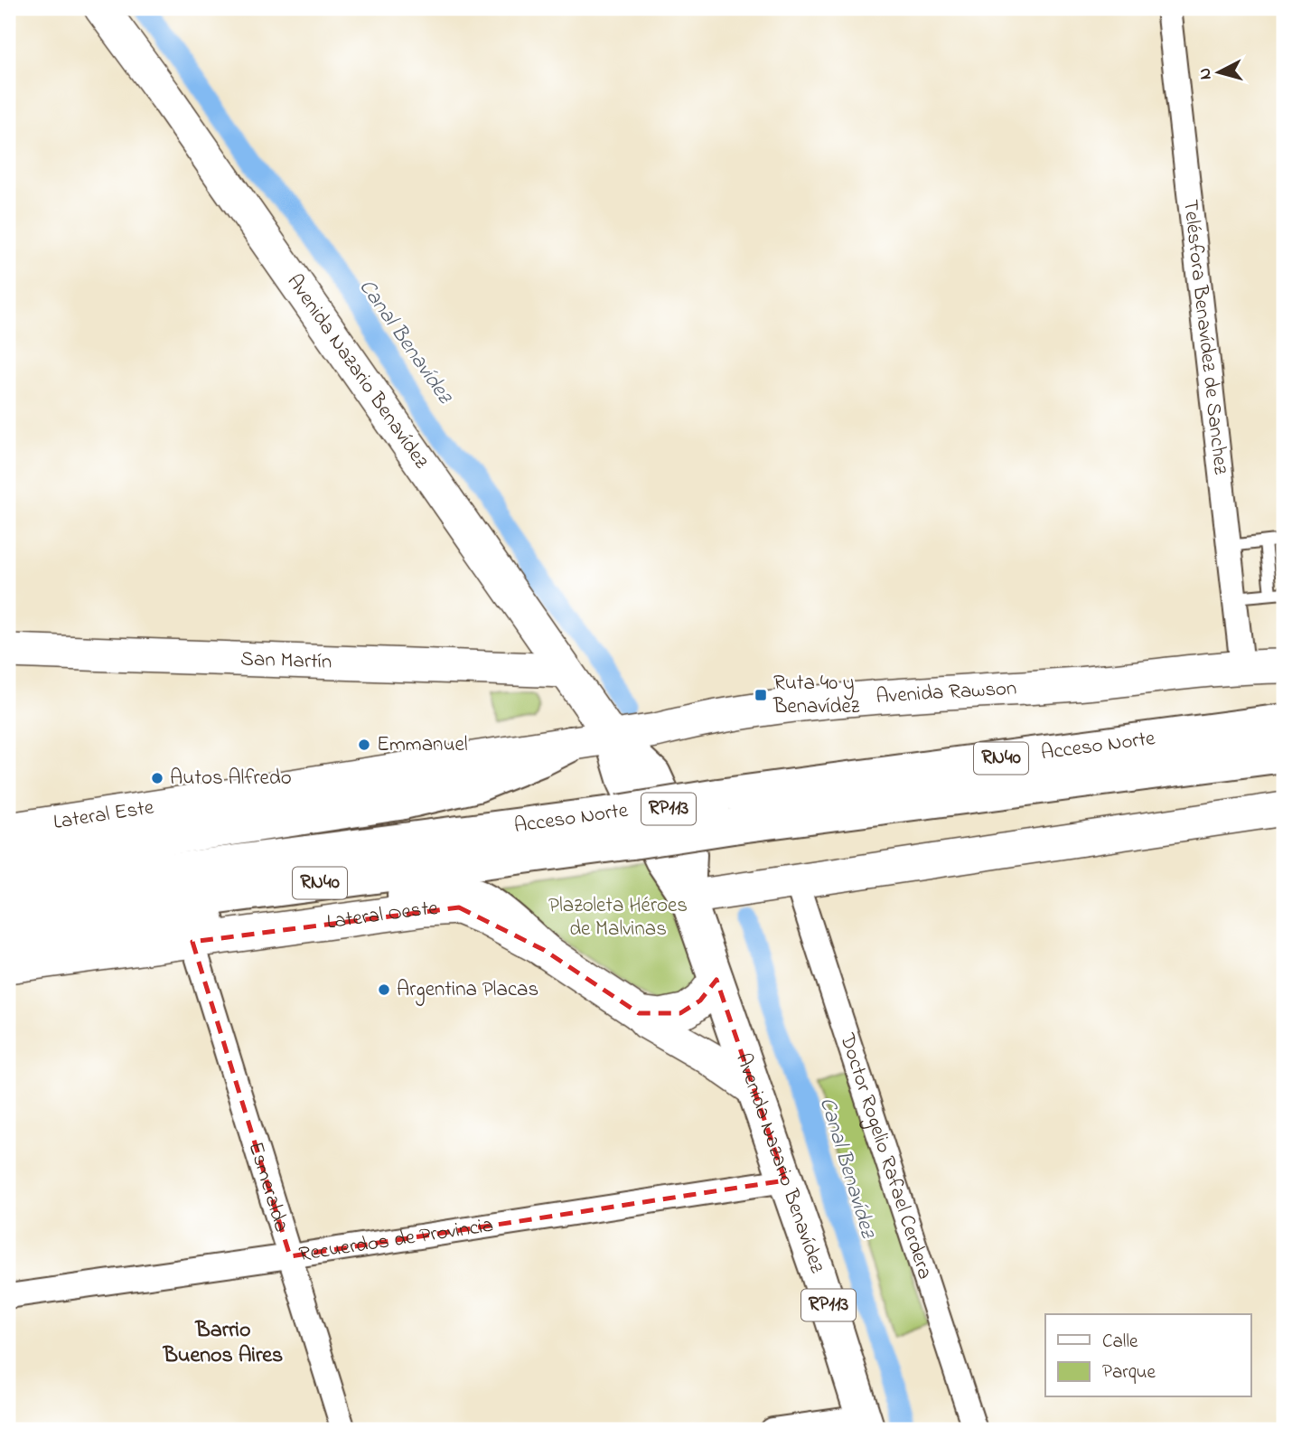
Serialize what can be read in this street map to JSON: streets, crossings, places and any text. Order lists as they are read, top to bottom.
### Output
{
  "streets": {
    "main road": [
      "Avenida Nazario Benavídez",
      "Acceso Norte",
      "RN40",
      "RP113"
    ],
    "street": [
      "Telésfora Benavídez de Sanchez",
      "San Martín",
      "Avenida Rawson",
      "Lateral Este",
      "Lateral Oeste",
      "Doctor Rogelio Rafael Cerdera",
      "Esmeralda",
      "Recuerdos de Provincia"
    ]
  },
  "crossings": [
    ["Telésfora Benavídez de Sanchez", "Avenida Rawson"],
    ["Avenida Nazario Benavídez", "San Martín"],
    ["Avenida Nazario Benavídez", "Avenida Rawson"],
    ["Avenida Nazario Benavídez", "Lateral Este"],
    ["Avenida Nazario Benavídez", "Lateral Oeste"],
    ["Avenida Nazario Benavídez", "Recuerdos de Provincia"],
    ["Avenida Rawson", "Lateral Este"],
    ["Lateral Oeste", "Esmeralda"],
    ["Esmeralda", "Recuerdos de Provincia"]
  ],
  "districts": ["Barrio Buenos Aires"],
  "water": ["Canal Benavídez"],
  "parks": ["Plazoleta Héroes de Malvinas"],
  "places": {
    "transit": ["Ruta 40 y Benavídez"],
    "other": ["Emmanuel", "Autos Alfredo", "Argentina Placas"]
  },
  "legend": ["Calle", "Parque"],
  "north": "left"
}
